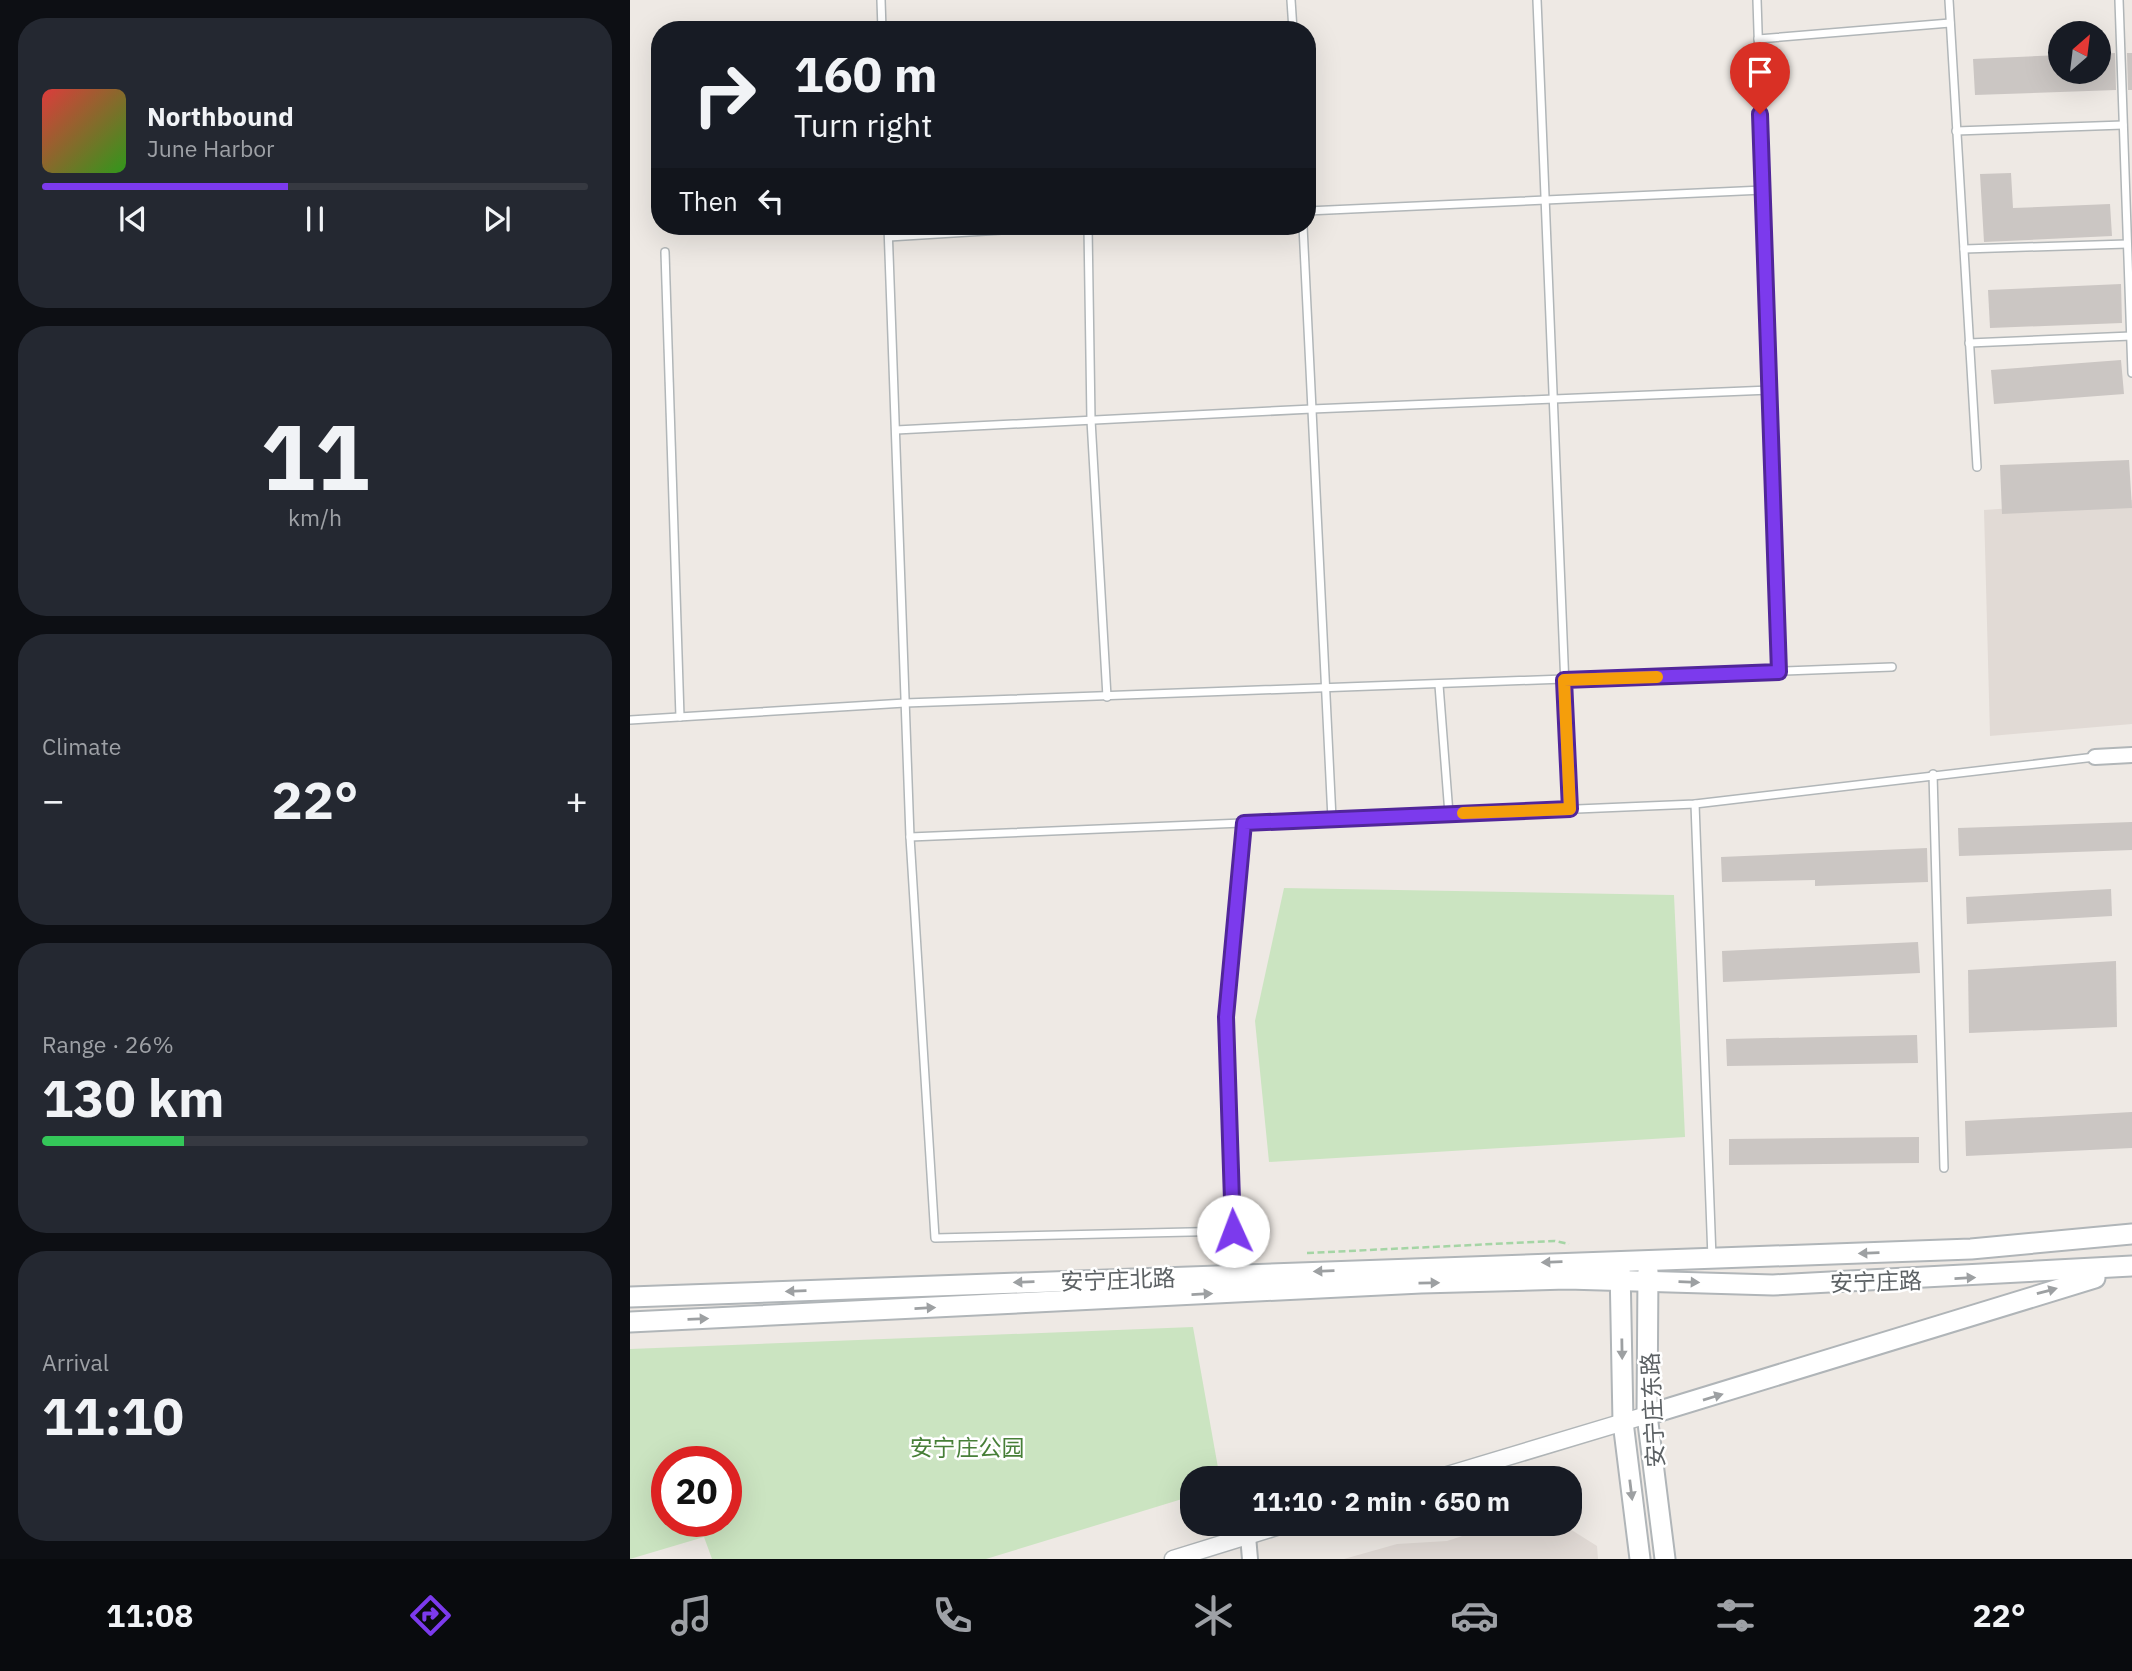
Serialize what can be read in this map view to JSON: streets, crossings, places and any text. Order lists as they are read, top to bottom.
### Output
{
  "streets": {
    "main road": ["安宁庄北路", "安宁庄路", "安宁庄东路"]
  },
  "crossings": [
    ["安宁庄北路", "安宁庄路"],
    ["安宁庄北路", "安宁庄东路"],
    ["安宁庄路", "安宁庄东路"]
  ],
  "parks": ["安宁庄公园"],
  "north": "top right",
  "page": {
    "turn": ["160 m", "Turn right"],
    "song": ["Northbound", "June Harbor"],
    "then": "Then",
    "tile": [
      ["11", "km/h"],
      "Climate",
      ["Range · 26%", "130 km"],
      ["Arrival", "11:10"]
    ],
    "heat": ["−", "22°", "+"],
    "limit": "20",
    "trip": "11:10 · 2 min · 650 m",
    "tabs": ["11:08", "22°"]
  }
}
